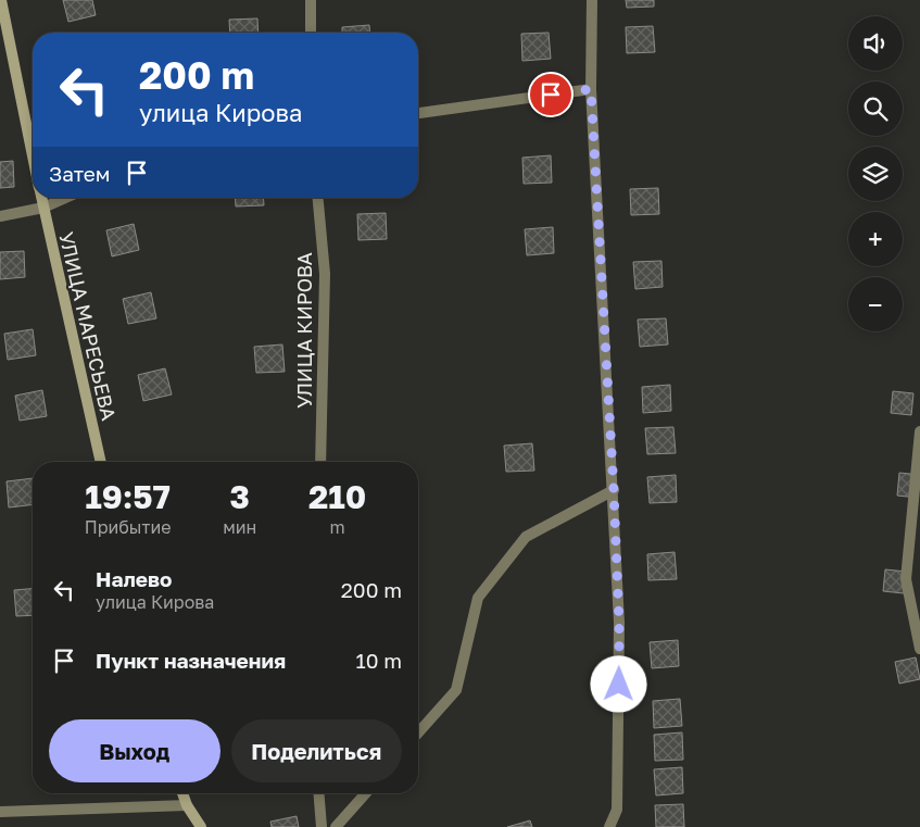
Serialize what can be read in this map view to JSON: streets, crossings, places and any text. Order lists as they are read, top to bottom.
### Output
{
  "streets": {
    "street": ["УЛИЦА МАРЕСЬЕВА", "УЛИЦА КИРОВА"]
  },
  "page": {
    "map_buttons": ["+", "−"],
    "turn": ["200 m", "улица Кирова"],
    "then": "Затем",
    "eta": [
      "19:57",
      "Прибытие",
      "3",
      "мин",
      "210",
      "m"
    ],
    "list": [
      {
        "name": "Налево",
        "note": "улица Кирова",
        "value": "200 m"
      },
      {
        "name": "Пункт назначения",
        "value": "10 m"
      }
    ],
    "buttons": ["Выход", "Поделиться"]
  }
}
